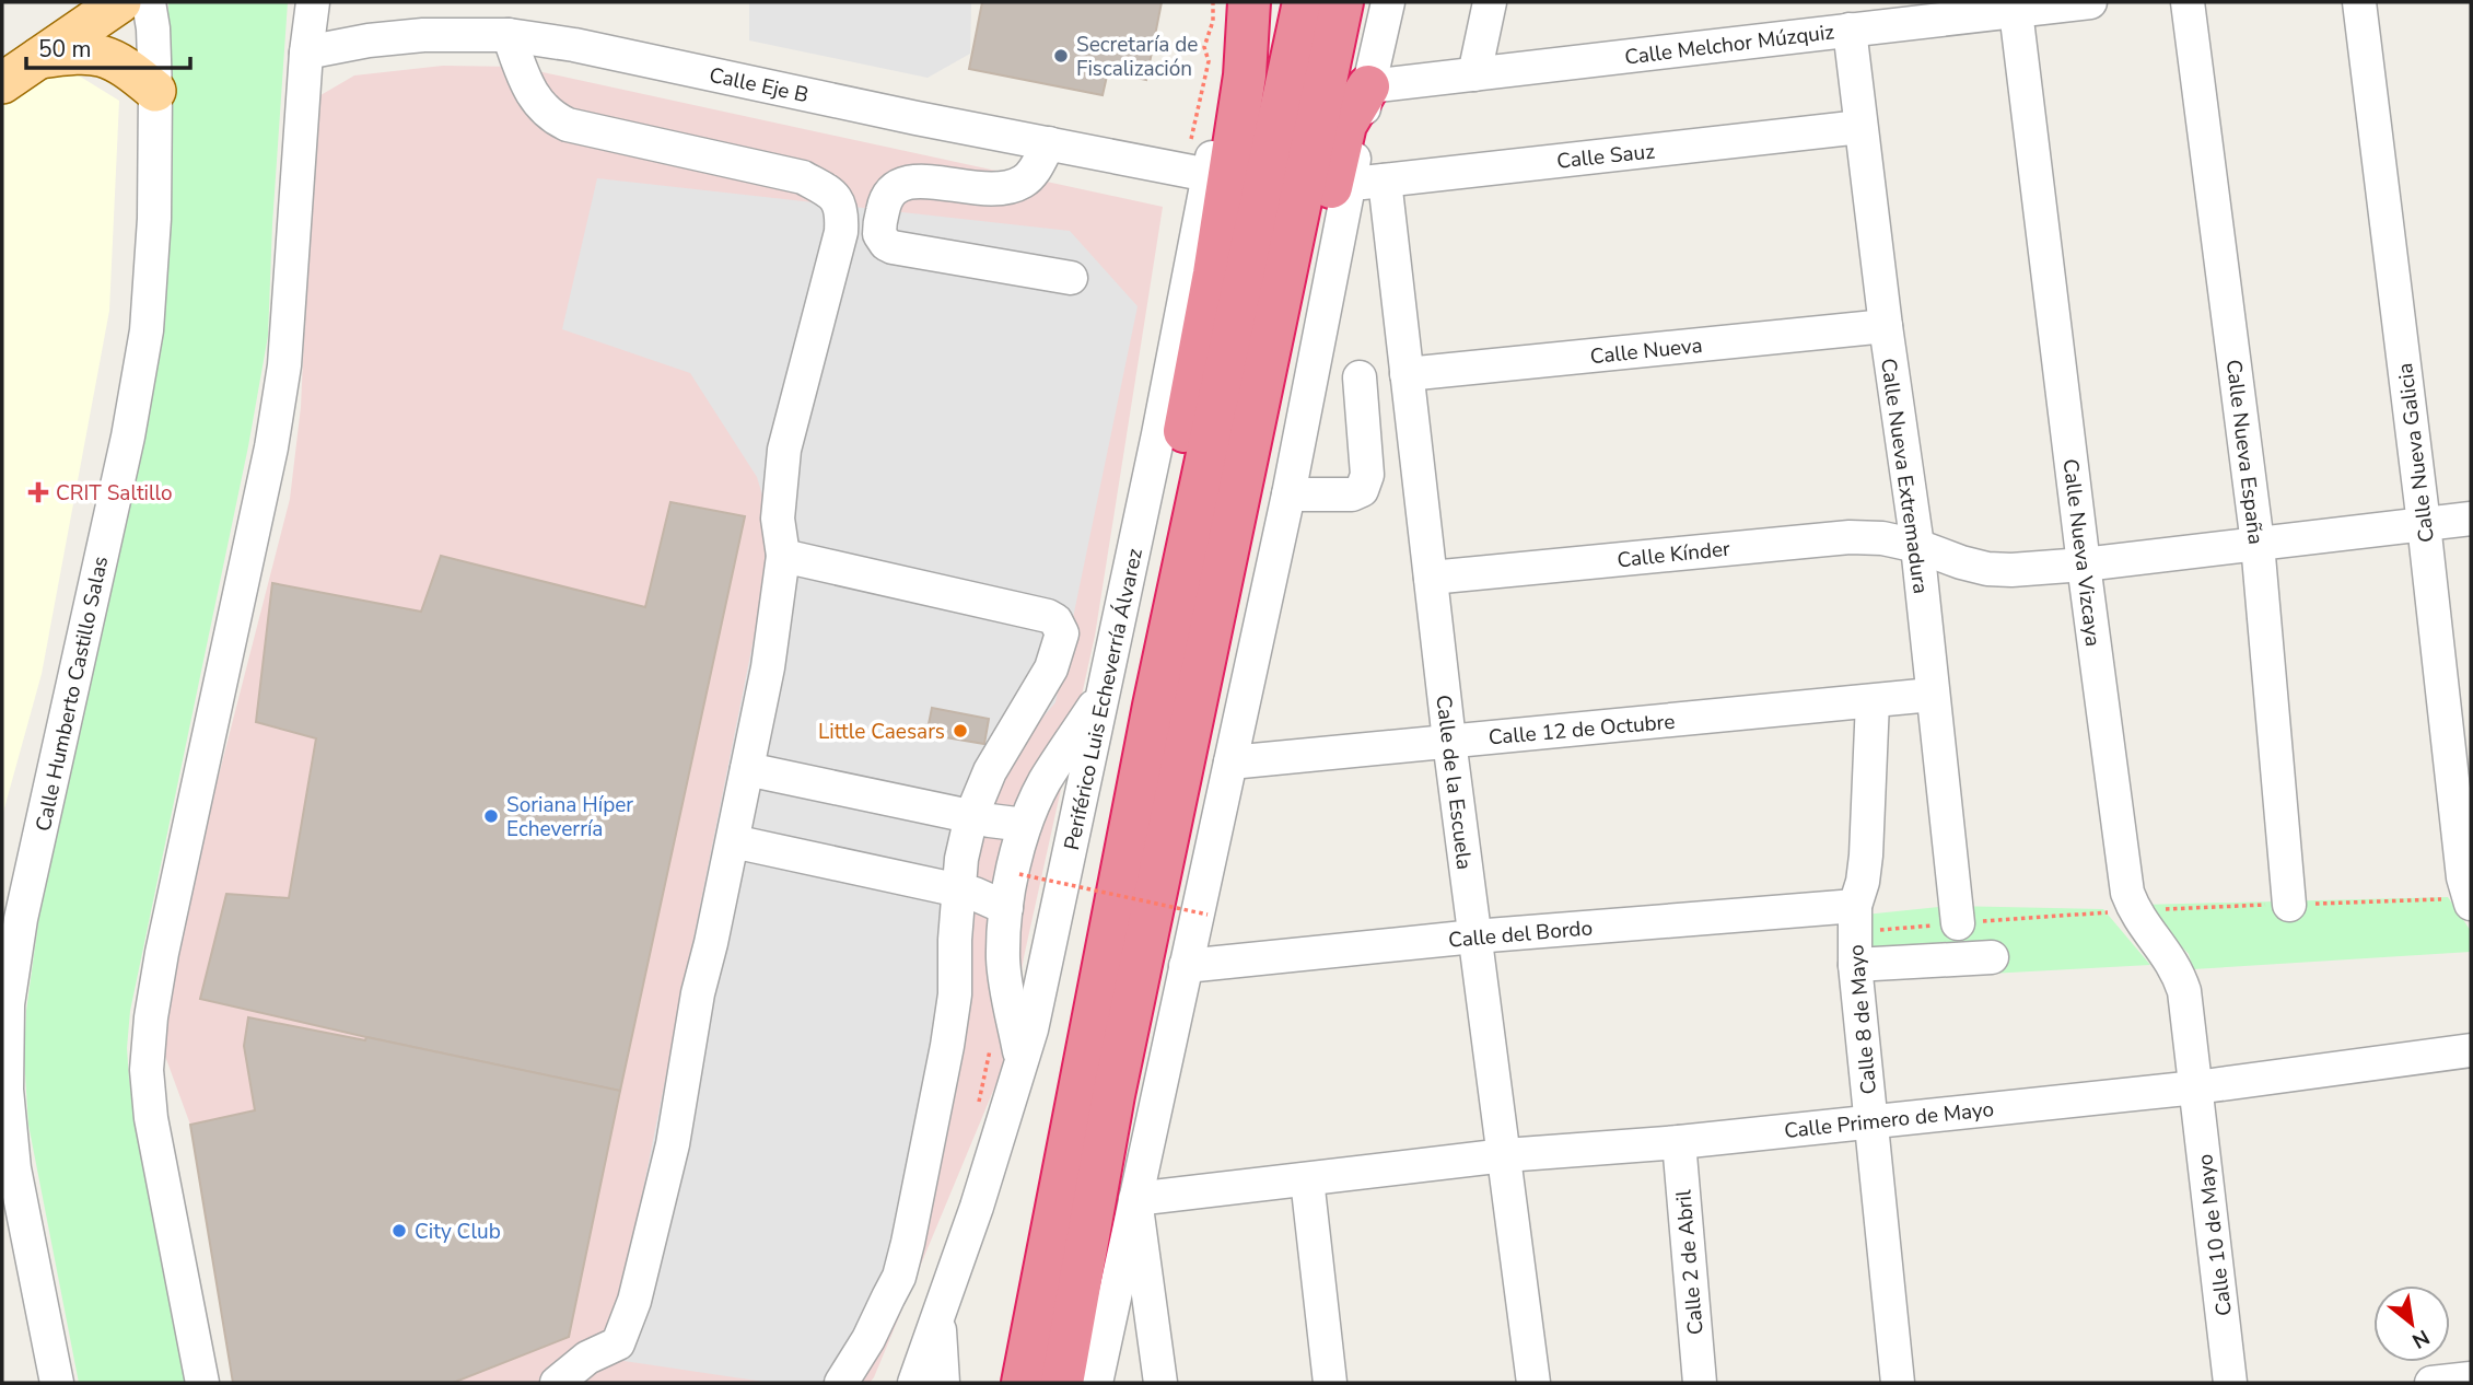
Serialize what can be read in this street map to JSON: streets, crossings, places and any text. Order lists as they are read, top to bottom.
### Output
{
  "streets": {
    "street": [
      "Calle Melchor Múzquiz",
      "Calle Eje B",
      "Calle Sauz",
      "Calle Nueva",
      "Calle Nueva España",
      "Calle Nueva Galicia",
      "Calle Nueva Extremadura",
      "Calle Nueva Vizcaya",
      "Calle Kínder",
      "Calle Humberto Castillo Salas",
      "Periférico Luis Echeverría Álvarez",
      "Calle 12 de Octubre",
      "Calle de la Escuela",
      "Calle del Bordo",
      "Calle 8 de Mayo",
      "Calle Primero de Mayo",
      "Calle 10 de Mayo",
      "Calle 2 de Abril"
    ]
  },
  "crossings": [
    ["Calle Melchor Múzquiz", "Calle Nueva Extremadura"],
    ["Calle Melchor Múzquiz", "Calle Nueva Vizcaya"],
    ["Calle Eje B", "Periférico Luis Echeverría Álvarez"],
    ["Calle Sauz", "Calle Nueva Extremadura"],
    ["Calle Sauz", "Calle de la Escuela"],
    ["Calle Nueva", "Calle Nueva Extremadura"],
    ["Calle Nueva", "Calle de la Escuela"],
    ["Calle Nueva España", "Calle Kínder"],
    ["Calle Nueva Galicia", "Calle Kínder"],
    ["Calle Nueva Extremadura", "Calle Kínder"],
    ["Calle Nueva Extremadura", "Calle 12 de Octubre"],
    ["Calle Nueva Vizcaya", "Calle Kínder"],
    ["Calle Nueva Vizcaya", "Calle Primero de Mayo"],
    ["Calle Nueva Vizcaya", "Calle 10 de Mayo"],
    ["Calle Kínder", "Calle de la Escuela"],
    ["Calle 12 de Octubre", "Calle de la Escuela"],
    ["Calle 12 de Octubre", "Calle 8 de Mayo"],
    ["Calle de la Escuela", "Calle del Bordo"],
    ["Calle de la Escuela", "Calle Primero de Mayo"],
    ["Calle del Bordo", "Calle 8 de Mayo"],
    ["Calle 8 de Mayo", "Calle Primero de Mayo"],
    ["Calle Primero de Mayo", "Calle 10 de Mayo"],
    ["Calle Primero de Mayo", "Calle 2 de Abril"]
  ],
  "places": {
    "other": [
      "Secretaría de Fiscalización",
      "Little Caesars",
      "Soriana Híper Echeverría",
      "City Club"
    ],
    "health": ["CRIT Saltillo"]
  },
  "scale_bar": "50 m",
  "north": "bottom right"
}
